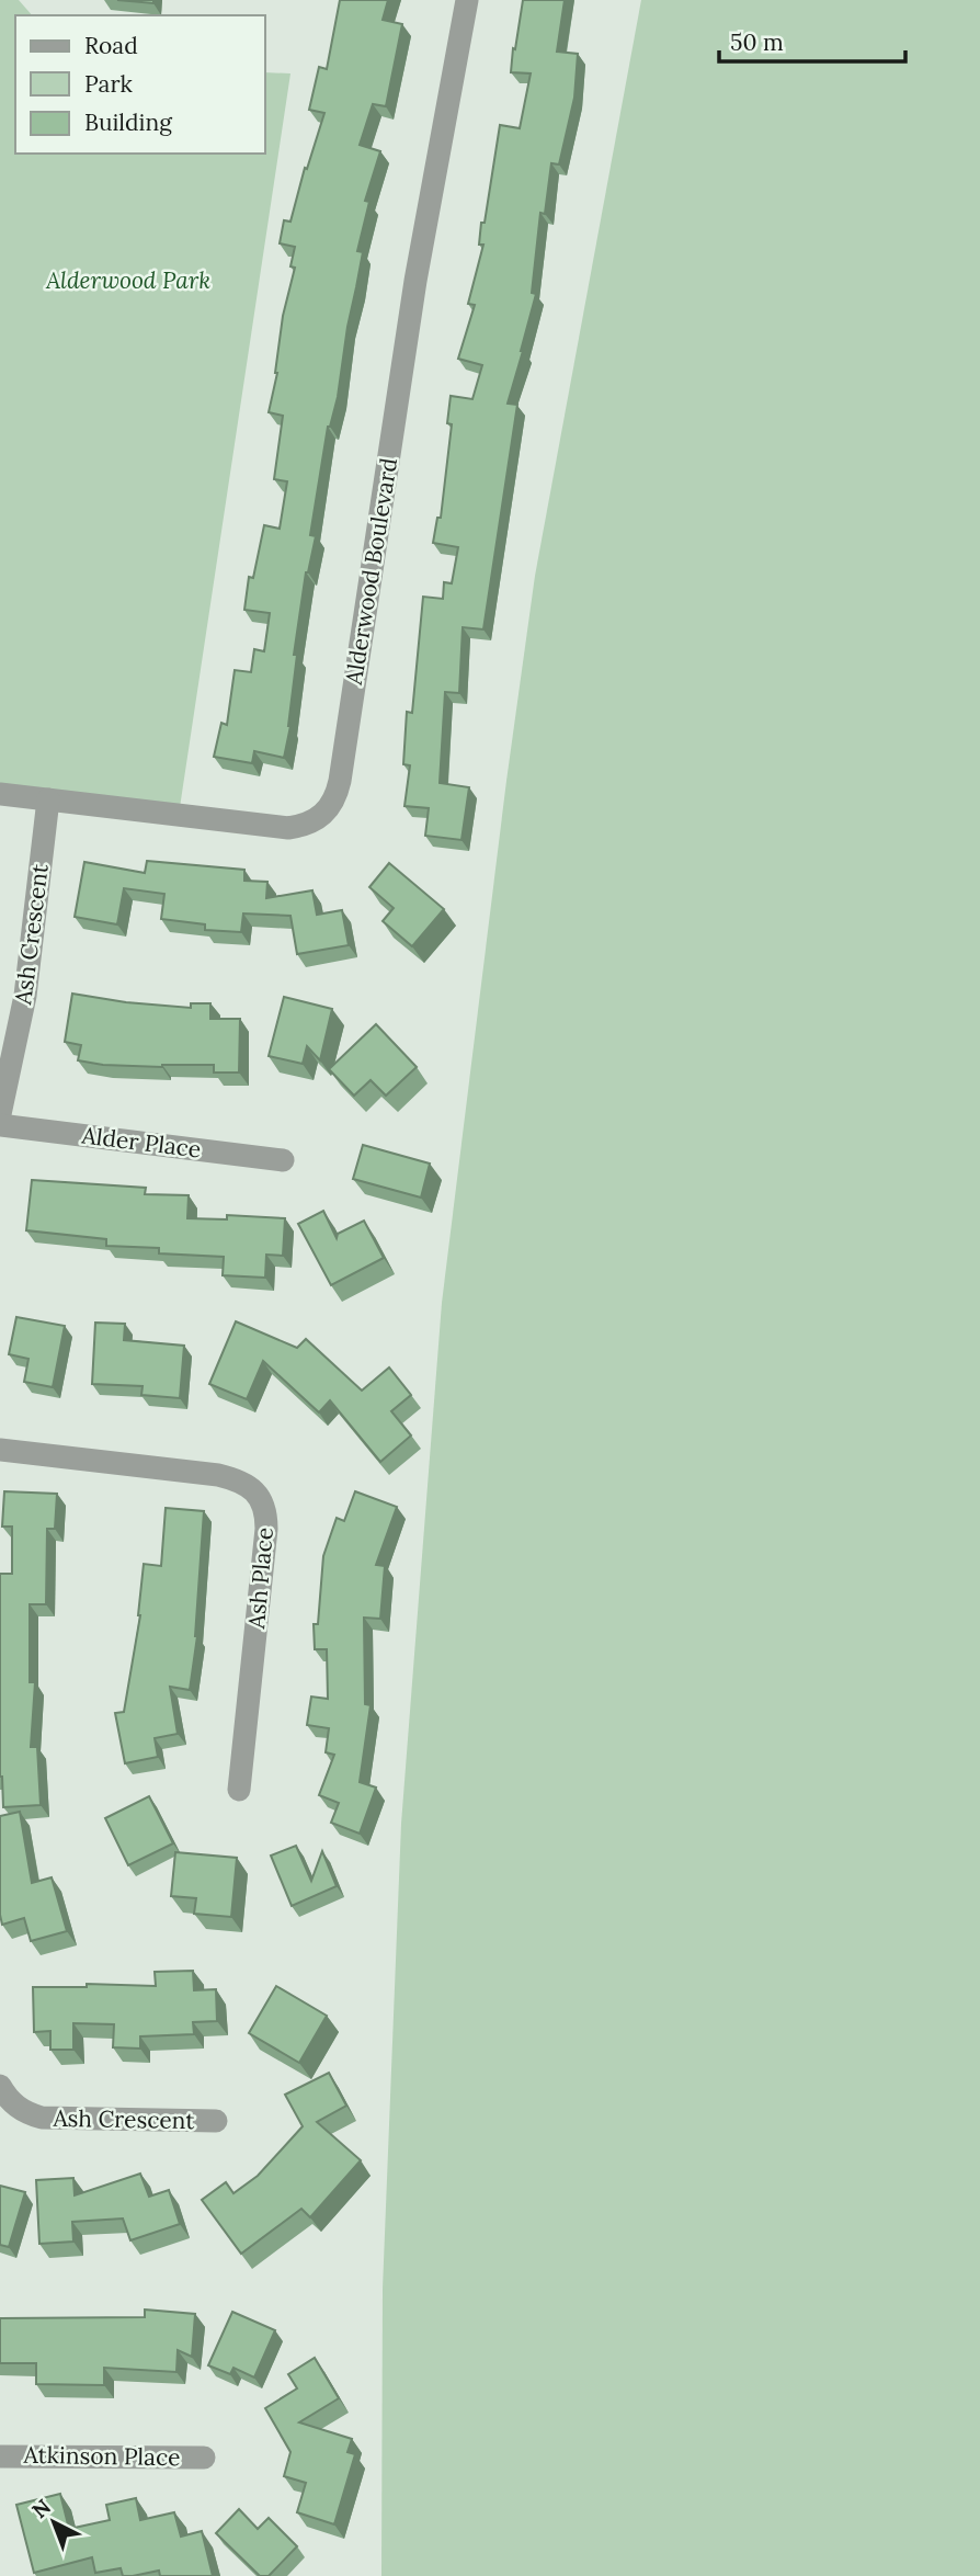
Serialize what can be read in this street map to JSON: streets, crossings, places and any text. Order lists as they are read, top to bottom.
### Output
{
  "streets": {
    "street": [
      "Alderwood Boulevard",
      "Ash Crescent",
      "Alder Place",
      "Ash Place",
      "Atkinson Place"
    ]
  },
  "crossings": [
    ["Alderwood Boulevard", "Ash Crescent"]
  ],
  "parks": ["Alderwood Park"],
  "legend": ["Road", "Park", "Building"],
  "scale_bar": "50 m",
  "north": "top left"
}
